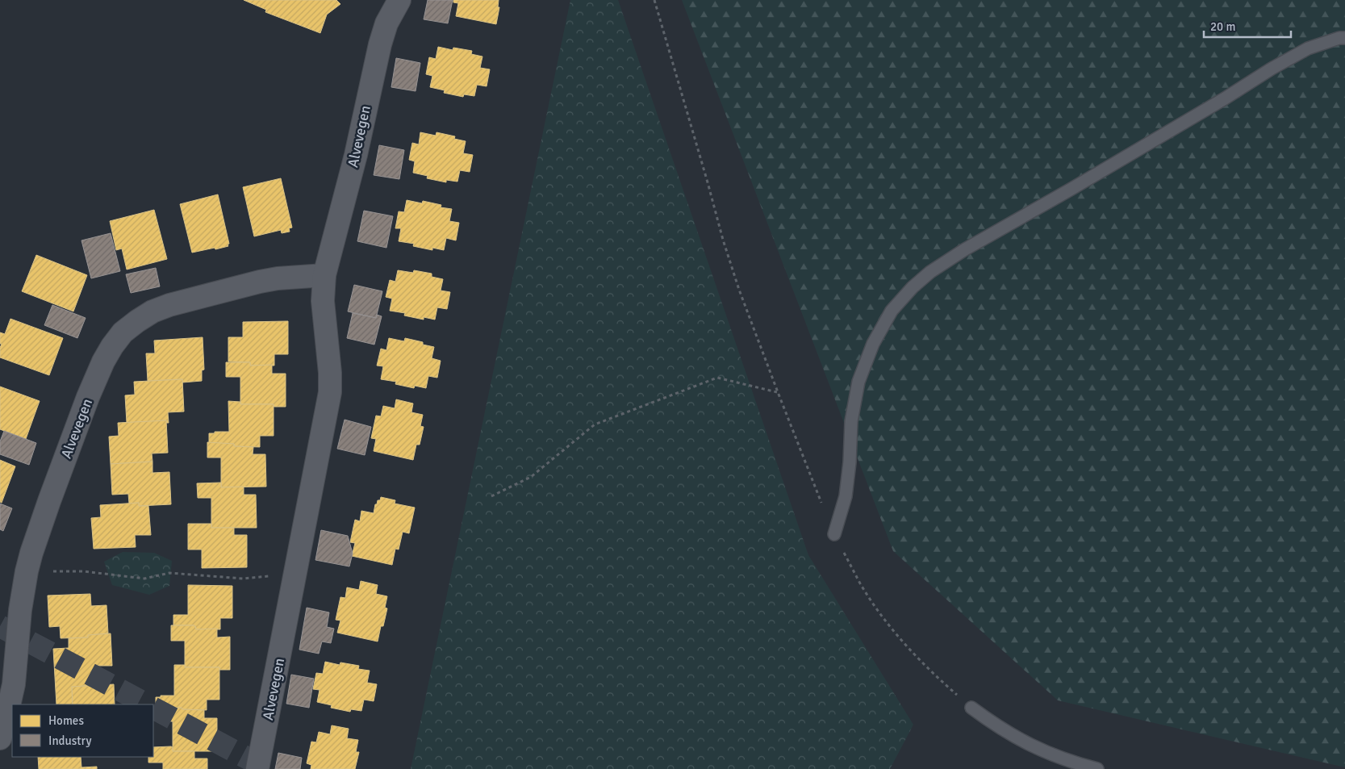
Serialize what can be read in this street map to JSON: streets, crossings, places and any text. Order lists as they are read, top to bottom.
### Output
{
  "streets": {
    "street": ["Alvevegen"]
  },
  "legend": ["Homes", "Industry"],
  "scale_bar": "20 m"
}
